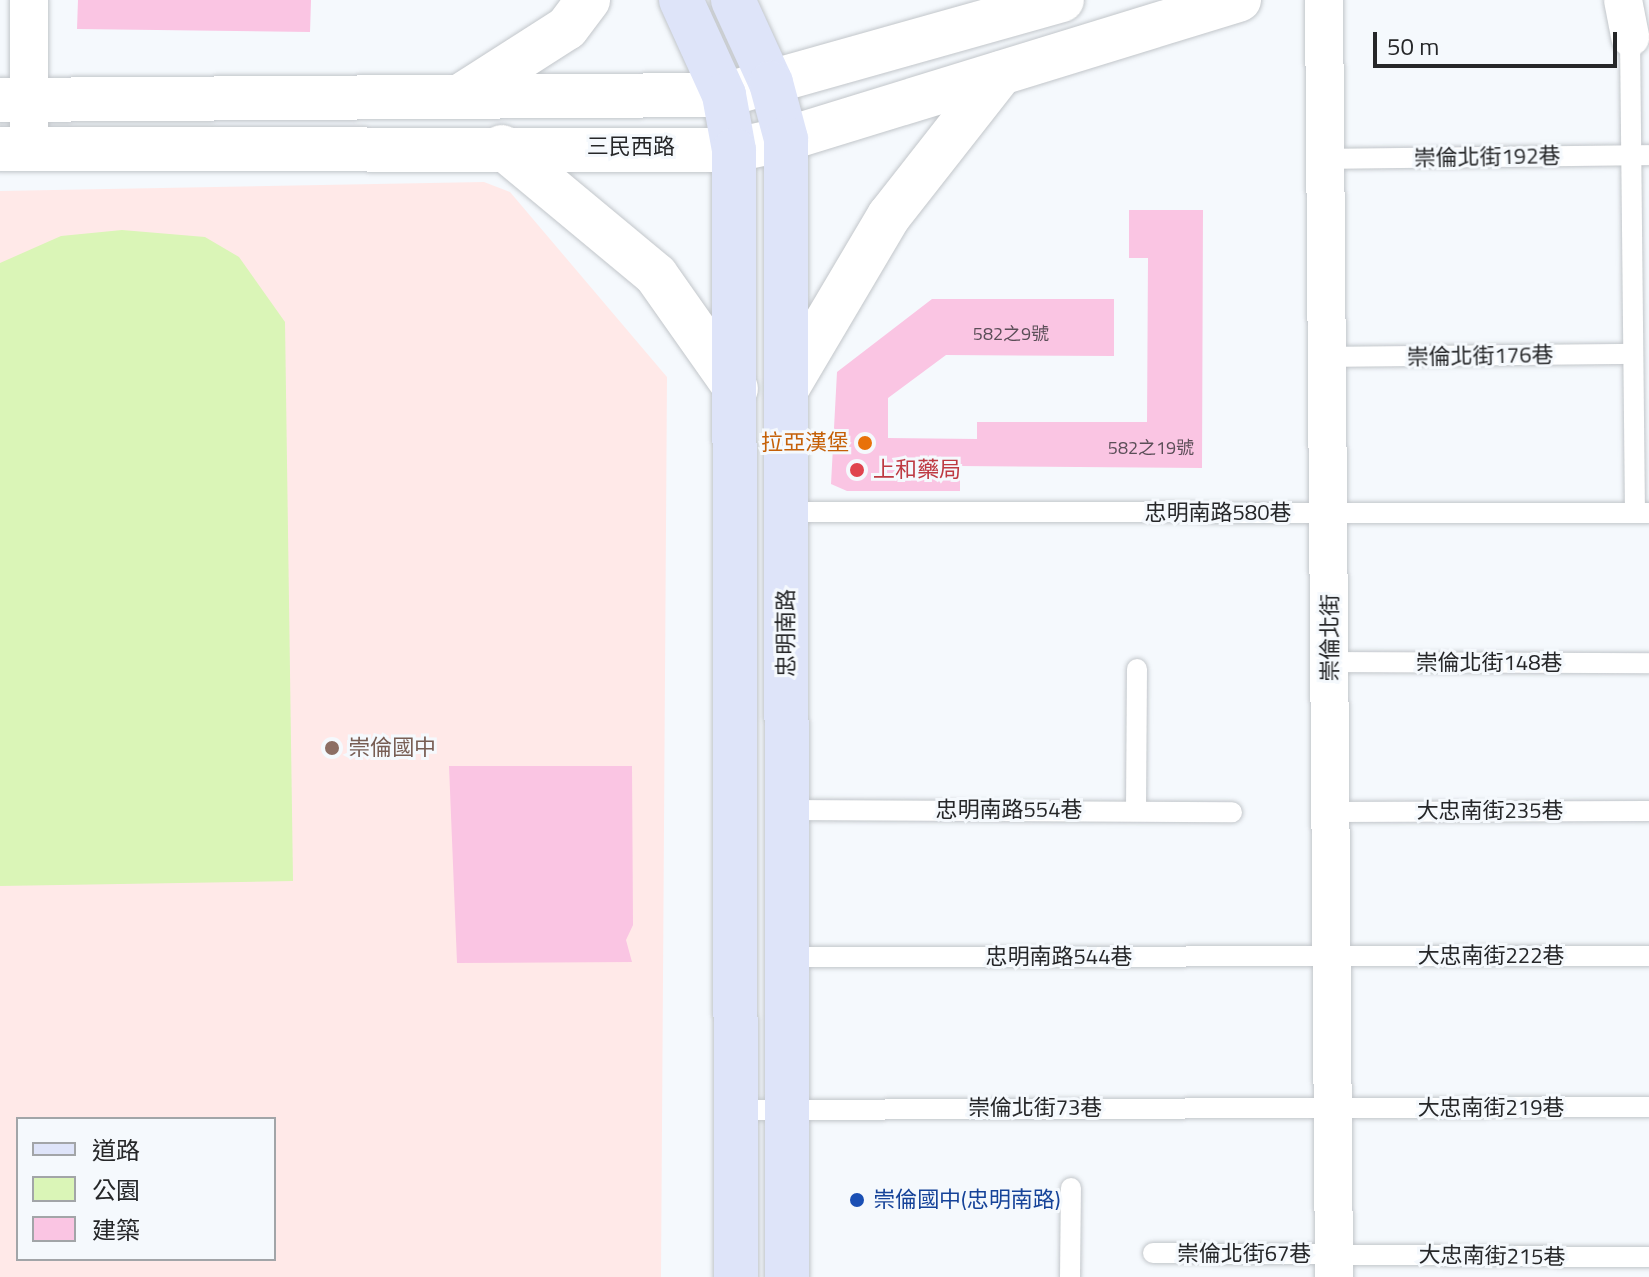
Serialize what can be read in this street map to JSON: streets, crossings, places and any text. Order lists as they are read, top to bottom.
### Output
{
  "streets": {
    "main road": ["忠明南路"],
    "street": ["三民西路", "崇倫北街"],
    "lane": [
      "崇倫北街192巷",
      "崇倫北街176巷",
      "忠明南路580巷",
      "崇倫北街148巷",
      "忠明南路554巷",
      "大忠南街235巷",
      "大忠南街222巷",
      "忠明南路544巷",
      "崇倫北街73巷",
      "大忠南街219巷",
      "崇倫北街67巷",
      "大忠南街215巷"
    ]
  },
  "crossings": [
    ["三民西路", "忠明南路"],
    ["崇倫北街192巷", "崇倫北街"],
    ["崇倫北街176巷", "崇倫北街"],
    ["忠明南路580巷", "忠明南路"],
    ["忠明南路580巷", "崇倫北街"],
    ["忠明南路", "忠明南路554巷"],
    ["忠明南路", "忠明南路544巷"],
    ["忠明南路", "崇倫北街73巷"],
    ["崇倫北街", "崇倫北街148巷"],
    ["崇倫北街", "大忠南街235巷"],
    ["崇倫北街", "大忠南街222巷"],
    ["崇倫北街", "忠明南路544巷"],
    ["崇倫北街", "崇倫北街73巷"],
    ["崇倫北街", "大忠南街219巷"],
    ["崇倫北街", "崇倫北街67巷"],
    ["崇倫北街", "大忠南街215巷"],
    ["大忠南街222巷", "忠明南路544巷"],
    ["崇倫北街73巷", "大忠南街219巷"],
    ["崇倫北街67巷", "大忠南街215巷"]
  ],
  "places": [
    "拉亞漢堡",
    "上和藥局",
    "崇倫國中",
    "崇倫國中(忠明南路)"
  ],
  "house_numbers": ["582之9號", "582之19號"],
  "legend": ["道路", "公園", "建築"],
  "scale_bar": "50 m"
}
